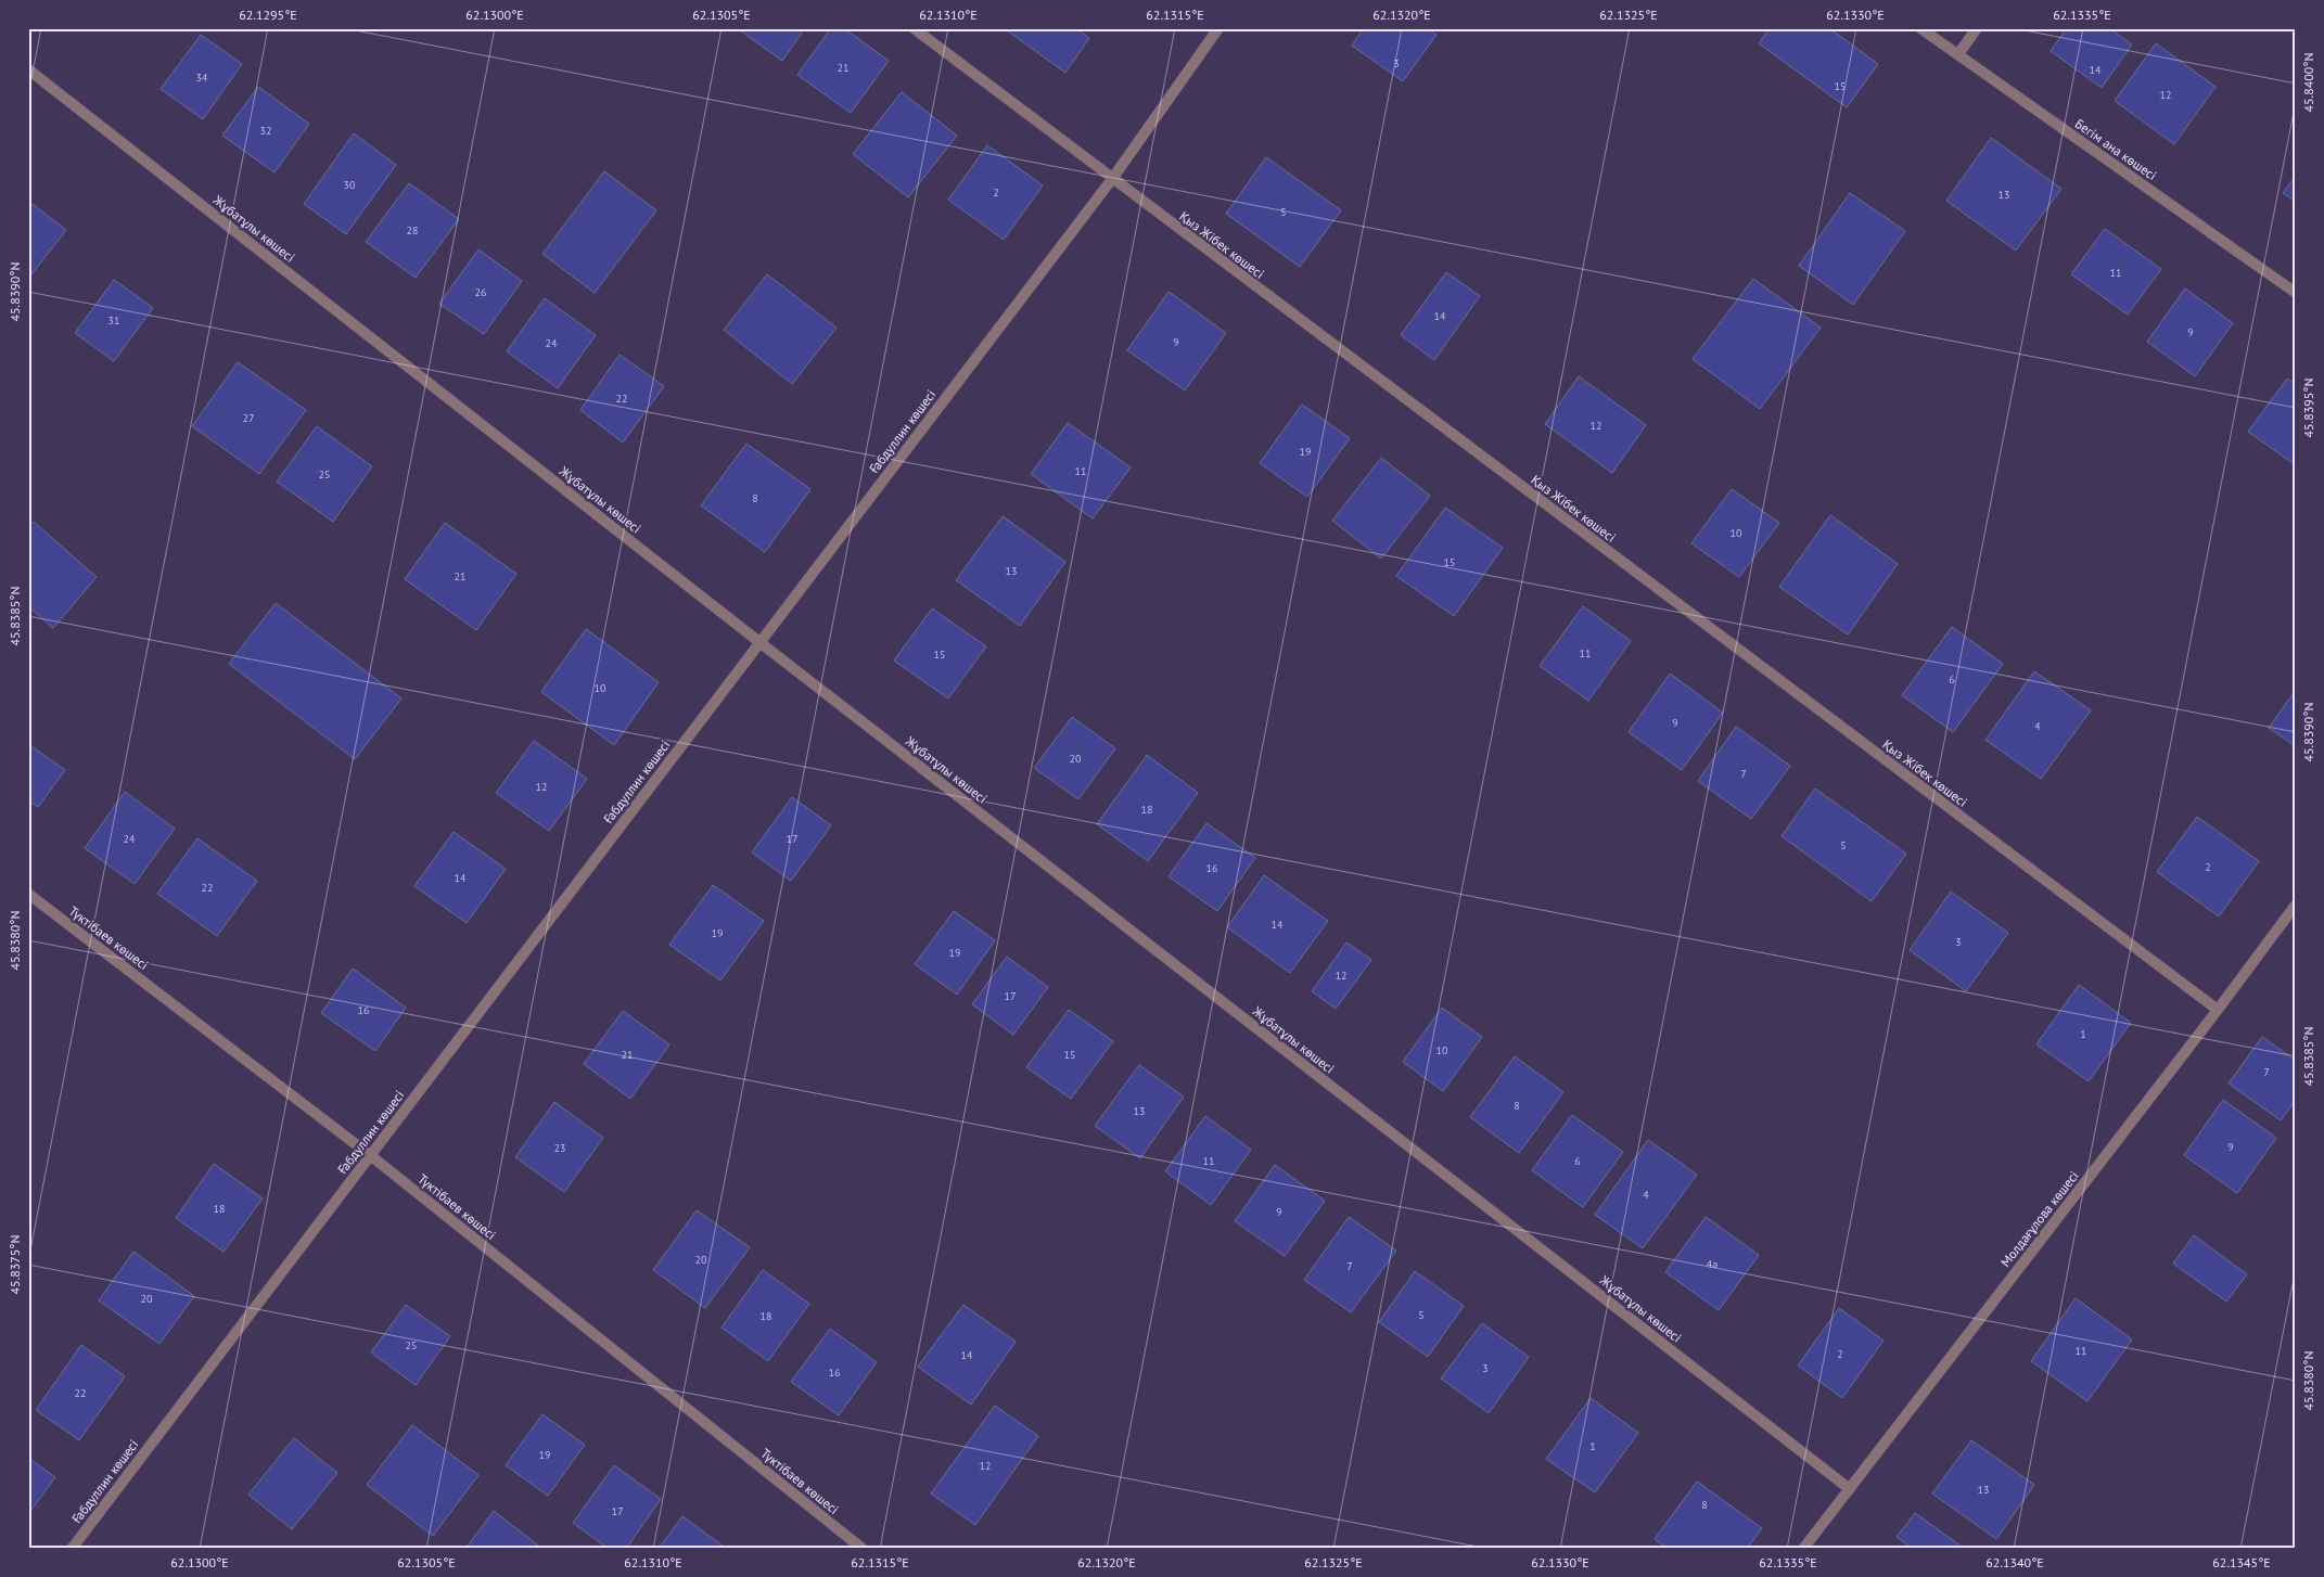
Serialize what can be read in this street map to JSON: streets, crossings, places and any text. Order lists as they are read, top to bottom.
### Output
{
  "streets": {
    "street": [
      "Бегім ана көшесі",
      "Жұбатұлы көшесі",
      "Қыз Жібек көшесі",
      "Ғабдуллин көшесі",
      "Түктібаев көшесі",
      "Молдағұлова көшесі"
    ]
  },
  "crossings": [
    ["Жұбатұлы көшесі", "Ғабдуллин көшесі"],
    ["Жұбатұлы көшесі", "Молдағұлова көшесі"],
    ["Қыз Жібек көшесі", "Ғабдуллин көшесі"],
    ["Қыз Жібек көшесі", "Молдағұлова көшесі"],
    ["Ғабдуллин көшесі", "Түктібаев көшесі"]
  ],
  "house_numbers": [
    "3",
    "21",
    "14",
    "34",
    "15",
    "12",
    "32",
    "30",
    "2",
    "13",
    "5",
    "28",
    "11",
    "26",
    "14",
    "31",
    "9",
    "9",
    "24",
    "22",
    "27",
    "12",
    "19",
    "11",
    "25",
    "8",
    "10",
    "15",
    "13",
    "21",
    "11",
    "15",
    "6",
    "10",
    "9",
    "4",
    "20",
    "7",
    "12",
    "18",
    "24",
    "17",
    "5",
    "2",
    "16",
    "14",
    "22",
    "14",
    "19",
    "3",
    "19",
    "12",
    "17",
    "16",
    "1",
    "10",
    "21",
    "15",
    "7",
    "8",
    "13",
    "9",
    "23",
    "11",
    "6",
    "4",
    "18",
    "9",
    "20",
    "4а",
    "7",
    "20",
    "5",
    "18",
    "25",
    "11",
    "2",
    "14",
    "3",
    "16",
    "22",
    "1",
    "19",
    "12",
    "13",
    "8",
    "17"
  ],
  "coordinates": [
    "62.1295°E",
    "62.1300°E",
    "62.1305°E",
    "62.1310°E",
    "62.1315°E",
    "62.1320°E",
    "62.1325°E",
    "62.1330°E",
    "62.1335°E",
    "45.8400°N",
    "45.8390°N",
    "45.8395°N",
    "45.8385°N",
    "45.8380°N",
    "45.8375°N",
    "62.1340°E",
    "62.1345°E"
  ]
}
